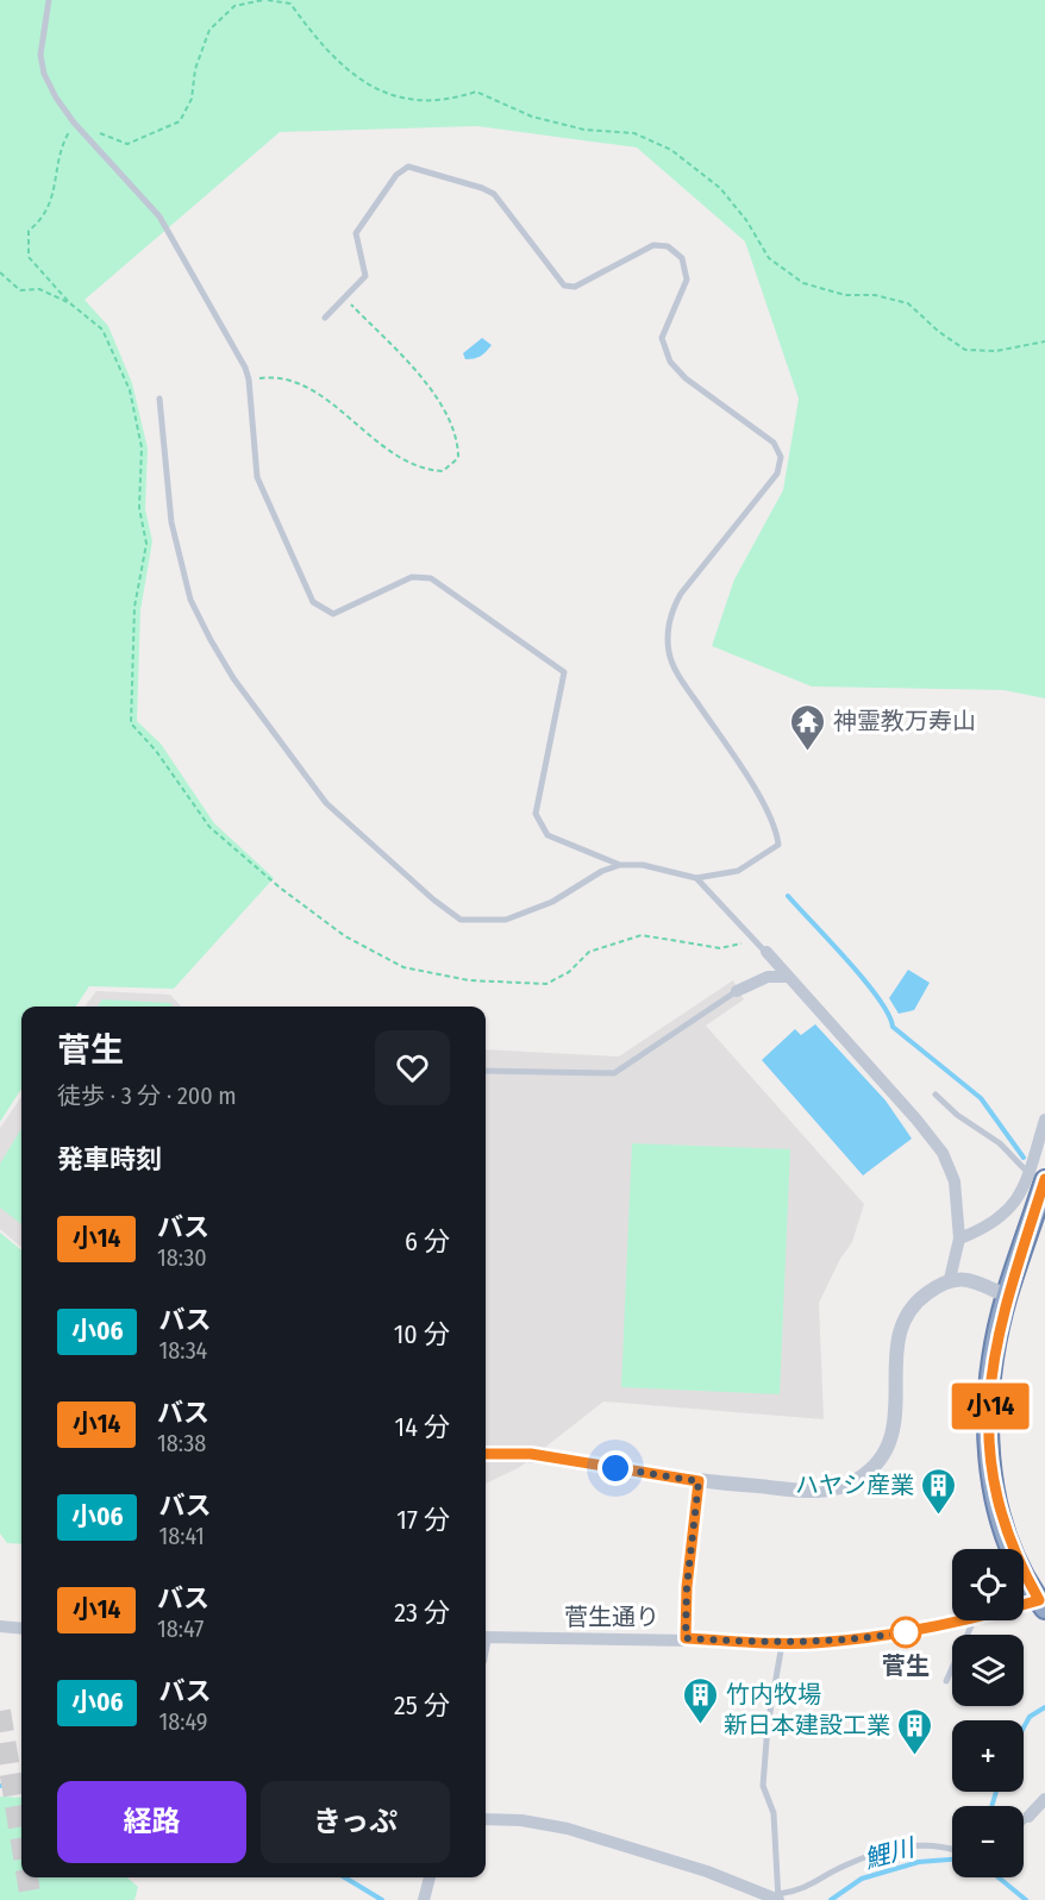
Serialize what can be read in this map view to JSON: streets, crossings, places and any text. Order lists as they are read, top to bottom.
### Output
{
  "streets": {
    "street": ["菅生通り"]
  },
  "water": ["鯉川"],
  "places": {
    "temple": ["神霊教万寿山"],
    "building": ["ハヤシ産業", "竹内牧場", "新日本建設工業"],
    "other": ["菅生"]
  },
  "lines": ["bus line 小14"],
  "page": {
    "on_map": "小14",
    "heading": [
      ["菅生", "徒歩 · 3 分 · 200 m"],
      "発車時刻"
    ],
    "list": [
      {
        "mark": "小14",
        "name": "バス",
        "note": "18:30",
        "value": "6 分"
      },
      {
        "mark": "小06",
        "name": "バス",
        "note": "18:34",
        "value": "10 分"
      },
      {
        "mark": "小14",
        "name": "バス",
        "note": "18:38",
        "value": "14 分"
      },
      {
        "mark": "小06",
        "name": "バス",
        "note": "18:41",
        "value": "17 分"
      },
      {
        "mark": "小14",
        "name": "バス",
        "note": "18:47",
        "value": "23 分"
      },
      {
        "mark": "小06",
        "name": "バス",
        "note": "18:49",
        "value": "25 分"
      }
    ],
    "map_buttons": ["+", "−"],
    "buttons": ["経路", "きっぷ"]
  }
}
